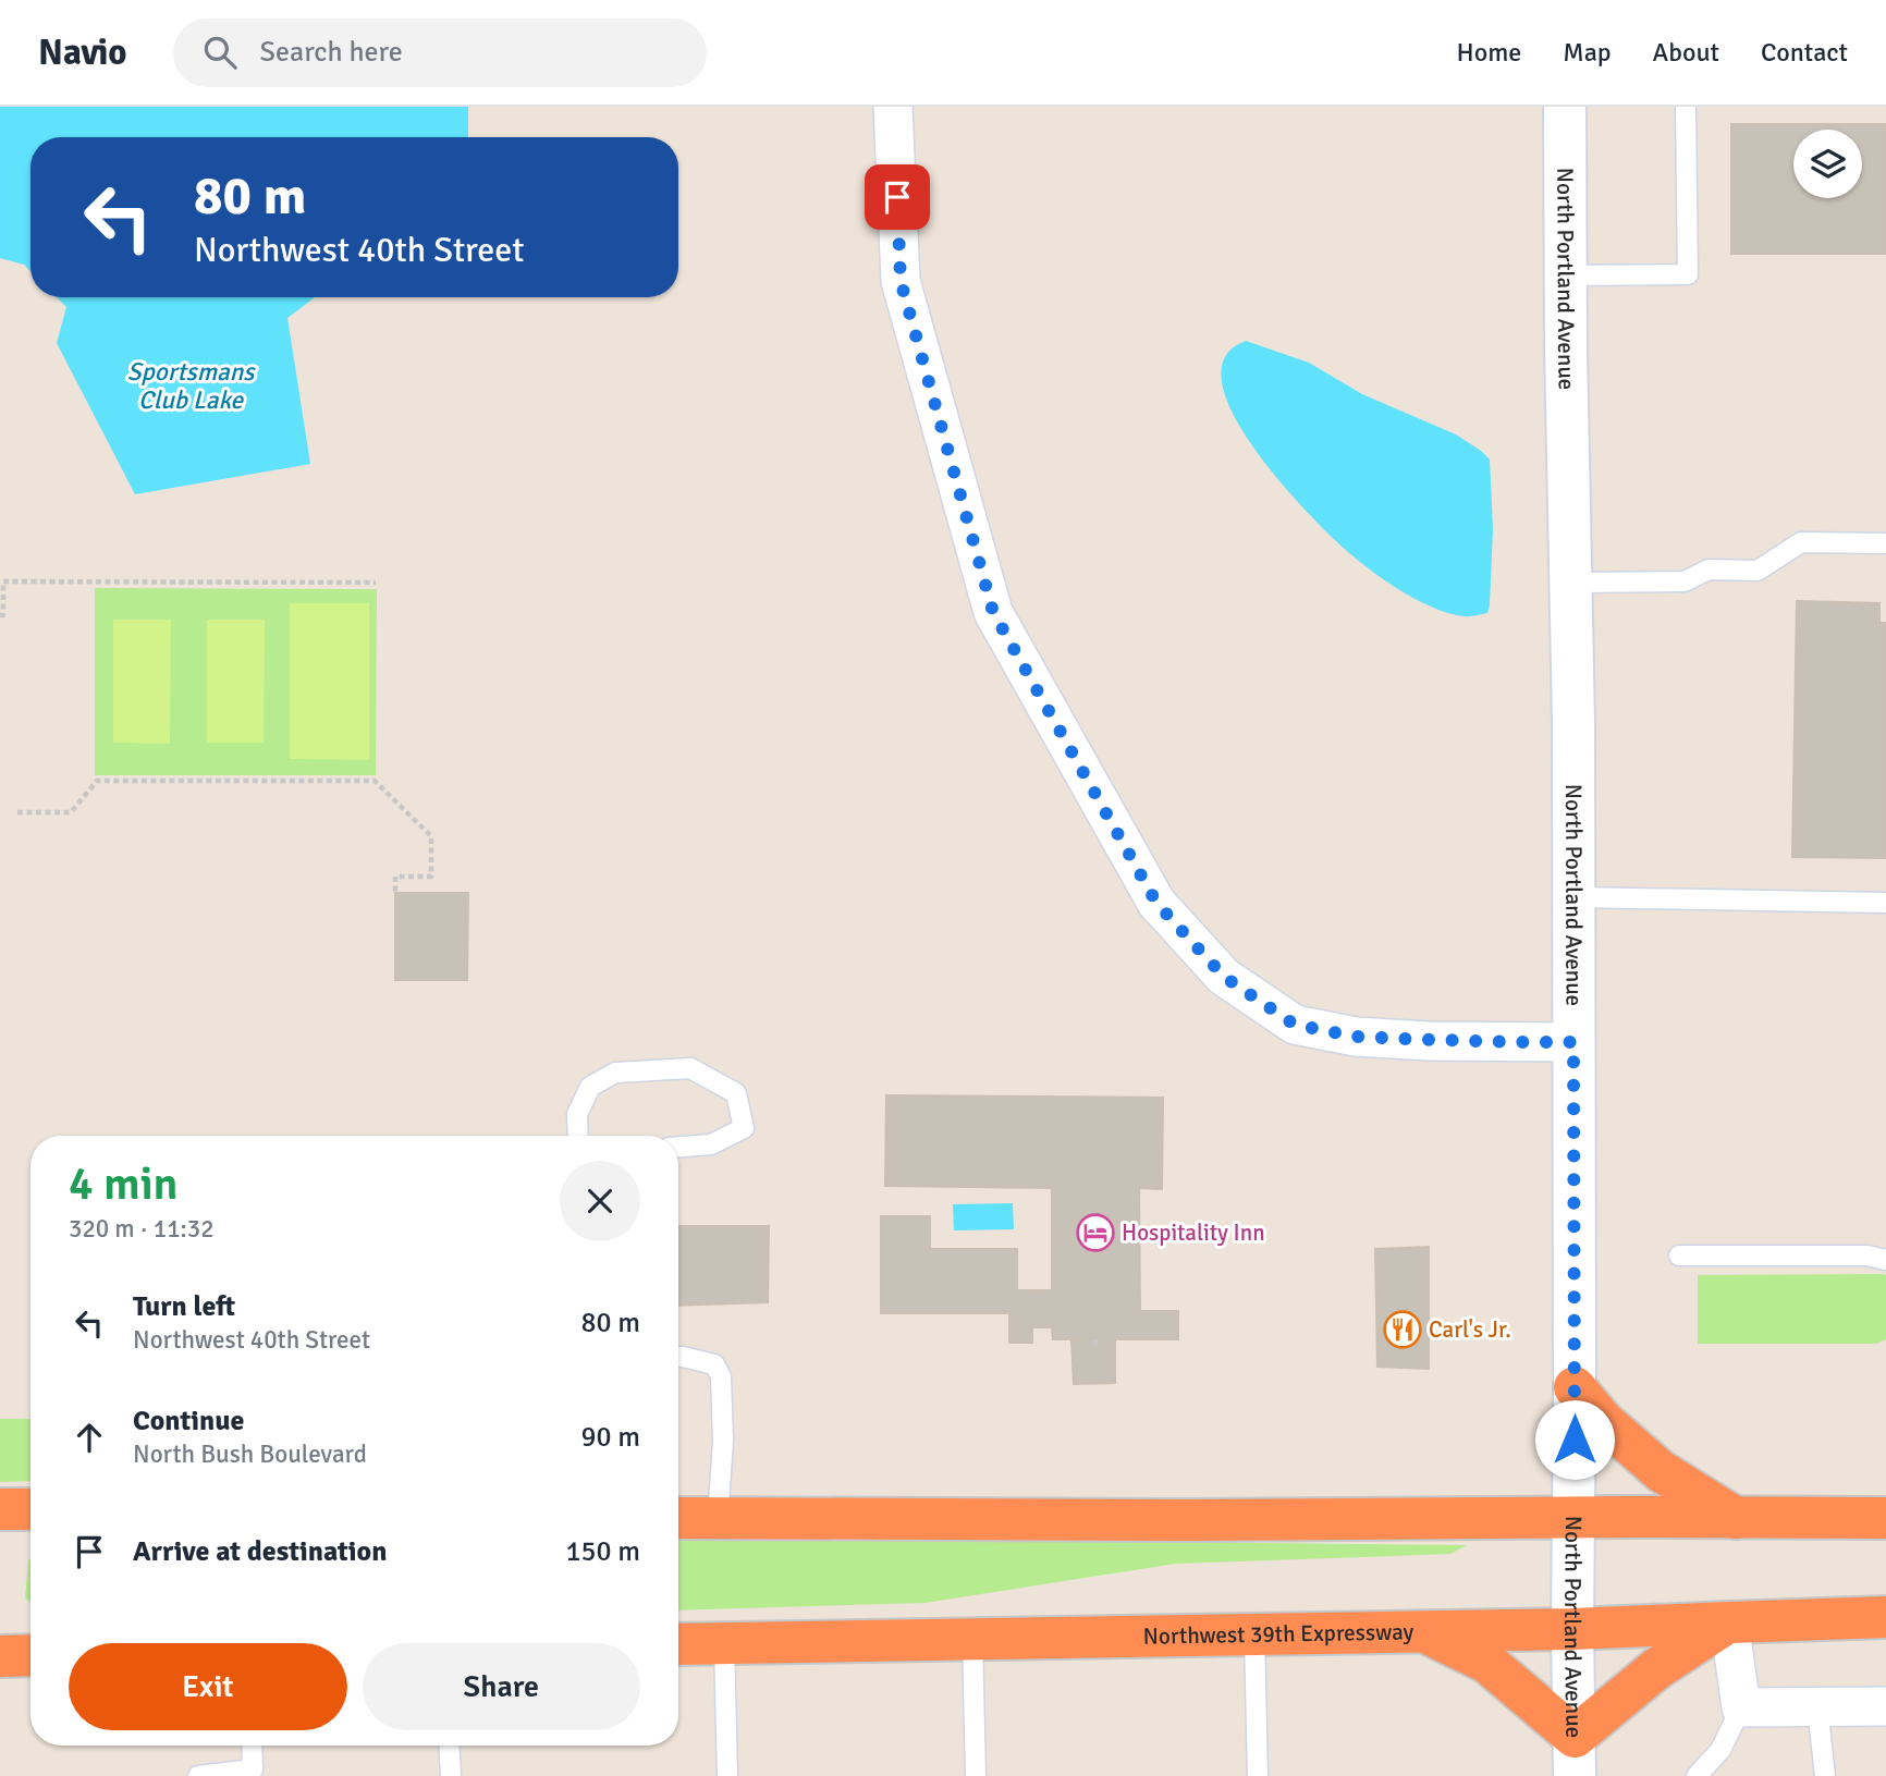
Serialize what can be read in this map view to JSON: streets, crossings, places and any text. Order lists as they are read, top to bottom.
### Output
{
  "streets": {
    "highway": ["Northwest 39th Expressway"],
    "main road": ["North Portland Avenue"]
  },
  "crossings": [
    ["North Portland Avenue", "Northwest 39th Expressway"]
  ],
  "water": ["Sportsmans Club Lake"],
  "places": {
    "hotel": ["Hospitality Inn"],
    "restaurant": ["Carl's Jr."]
  },
  "page": {
    "header": "Navio",
    "search": "Search here",
    "nav": [
      "Home",
      "Map",
      "About",
      "Contact"
    ],
    "turn": ["80 m", "Northwest 40th Street"],
    "heading": ["4 min", "320 m · 11:32"],
    "list": [
      {
        "name": "Turn left",
        "note": "Northwest 40th Street",
        "value": "80 m"
      },
      {
        "name": "Continue",
        "note": "North Bush Boulevard",
        "value": "90 m"
      },
      {
        "name": "Arrive at destination",
        "value": "150 m"
      }
    ],
    "buttons": ["Exit", "Share"]
  }
}
